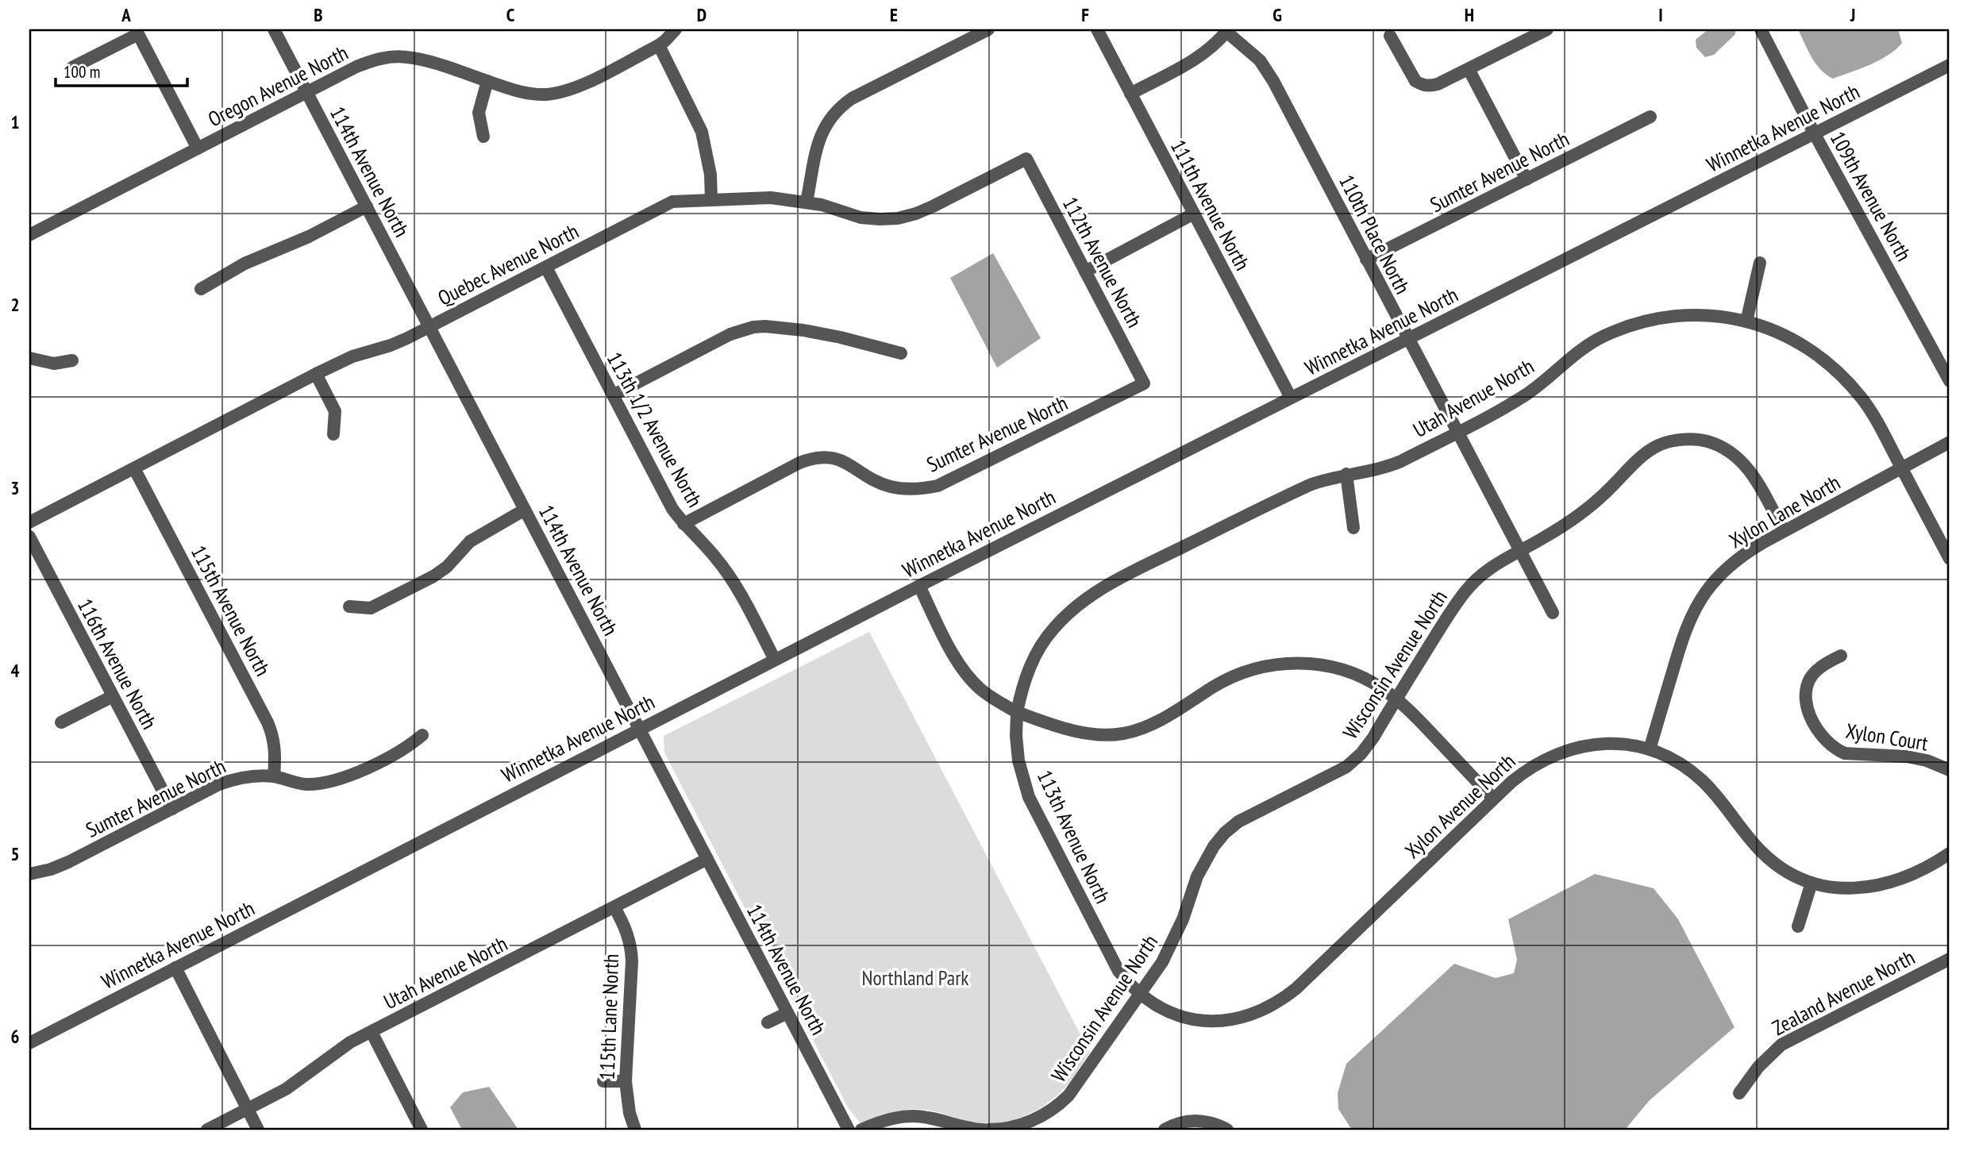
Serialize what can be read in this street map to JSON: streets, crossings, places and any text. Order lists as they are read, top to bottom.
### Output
{
  "streets": {
    "street": [
      "Oregon Avenue North",
      "Winnetka Avenue North",
      "114th Avenue North",
      "Sumter Avenue North",
      "109th Avenue North",
      "111th Avenue North",
      "110th Place North",
      "112th Avenue North",
      "Quebec Avenue North",
      "Utah Avenue North",
      "113th 1/2 Avenue North",
      "Xylon Lane North",
      "115th Avenue North",
      "116th Avenue North",
      "Wisconsin Avenue North",
      "Xylon Court",
      "Xylon Avenue North",
      "113th Avenue North",
      "Zealand Avenue North",
      "115th Lane North"
    ]
  },
  "crossings": [
    ["Oregon Avenue North", "114th Avenue North"],
    ["Winnetka Avenue North", "114th Avenue North"],
    ["Winnetka Avenue North", "109th Avenue North"],
    ["Winnetka Avenue North", "111th Avenue North"],
    ["Winnetka Avenue North", "110th Place North"],
    ["Winnetka Avenue North", "113th 1/2 Avenue North"],
    ["114th Avenue North", "Quebec Avenue North"],
    ["114th Avenue North", "Utah Avenue North"],
    ["Sumter Avenue North", "110th Place North"],
    ["Sumter Avenue North", "112th Avenue North"],
    ["Sumter Avenue North", "113th 1/2 Avenue North"],
    ["Sumter Avenue North", "115th Avenue North"],
    ["Sumter Avenue North", "116th Avenue North"],
    ["110th Place North", "Utah Avenue North"],
    ["110th Place North", "Wisconsin Avenue North"],
    ["112th Avenue North", "Quebec Avenue North"],
    ["Quebec Avenue North", "113th 1/2 Avenue North"],
    ["Quebec Avenue North", "115th Avenue North"],
    ["Utah Avenue North", "Xylon Lane North"],
    ["Utah Avenue North", "113th Avenue North"],
    ["Utah Avenue North", "115th Lane North"],
    ["Xylon Lane North", "Wisconsin Avenue North"],
    ["Xylon Lane North", "Xylon Avenue North"],
    ["Wisconsin Avenue North", "Xylon Avenue North"],
    ["Wisconsin Avenue North", "113th Avenue North"],
    ["Xylon Avenue North", "113th Avenue North"]
  ],
  "parks": ["Northland Park"],
  "scale_bar": "100 m",
  "grid": {
    "columns": [
      "A",
      "B",
      "C",
      "D",
      "E",
      "F",
      "G",
      "H",
      "I",
      "J"
    ],
    "rows": [
      "1",
      "2",
      "3",
      "4",
      "5",
      "6"
    ]
  }
}
